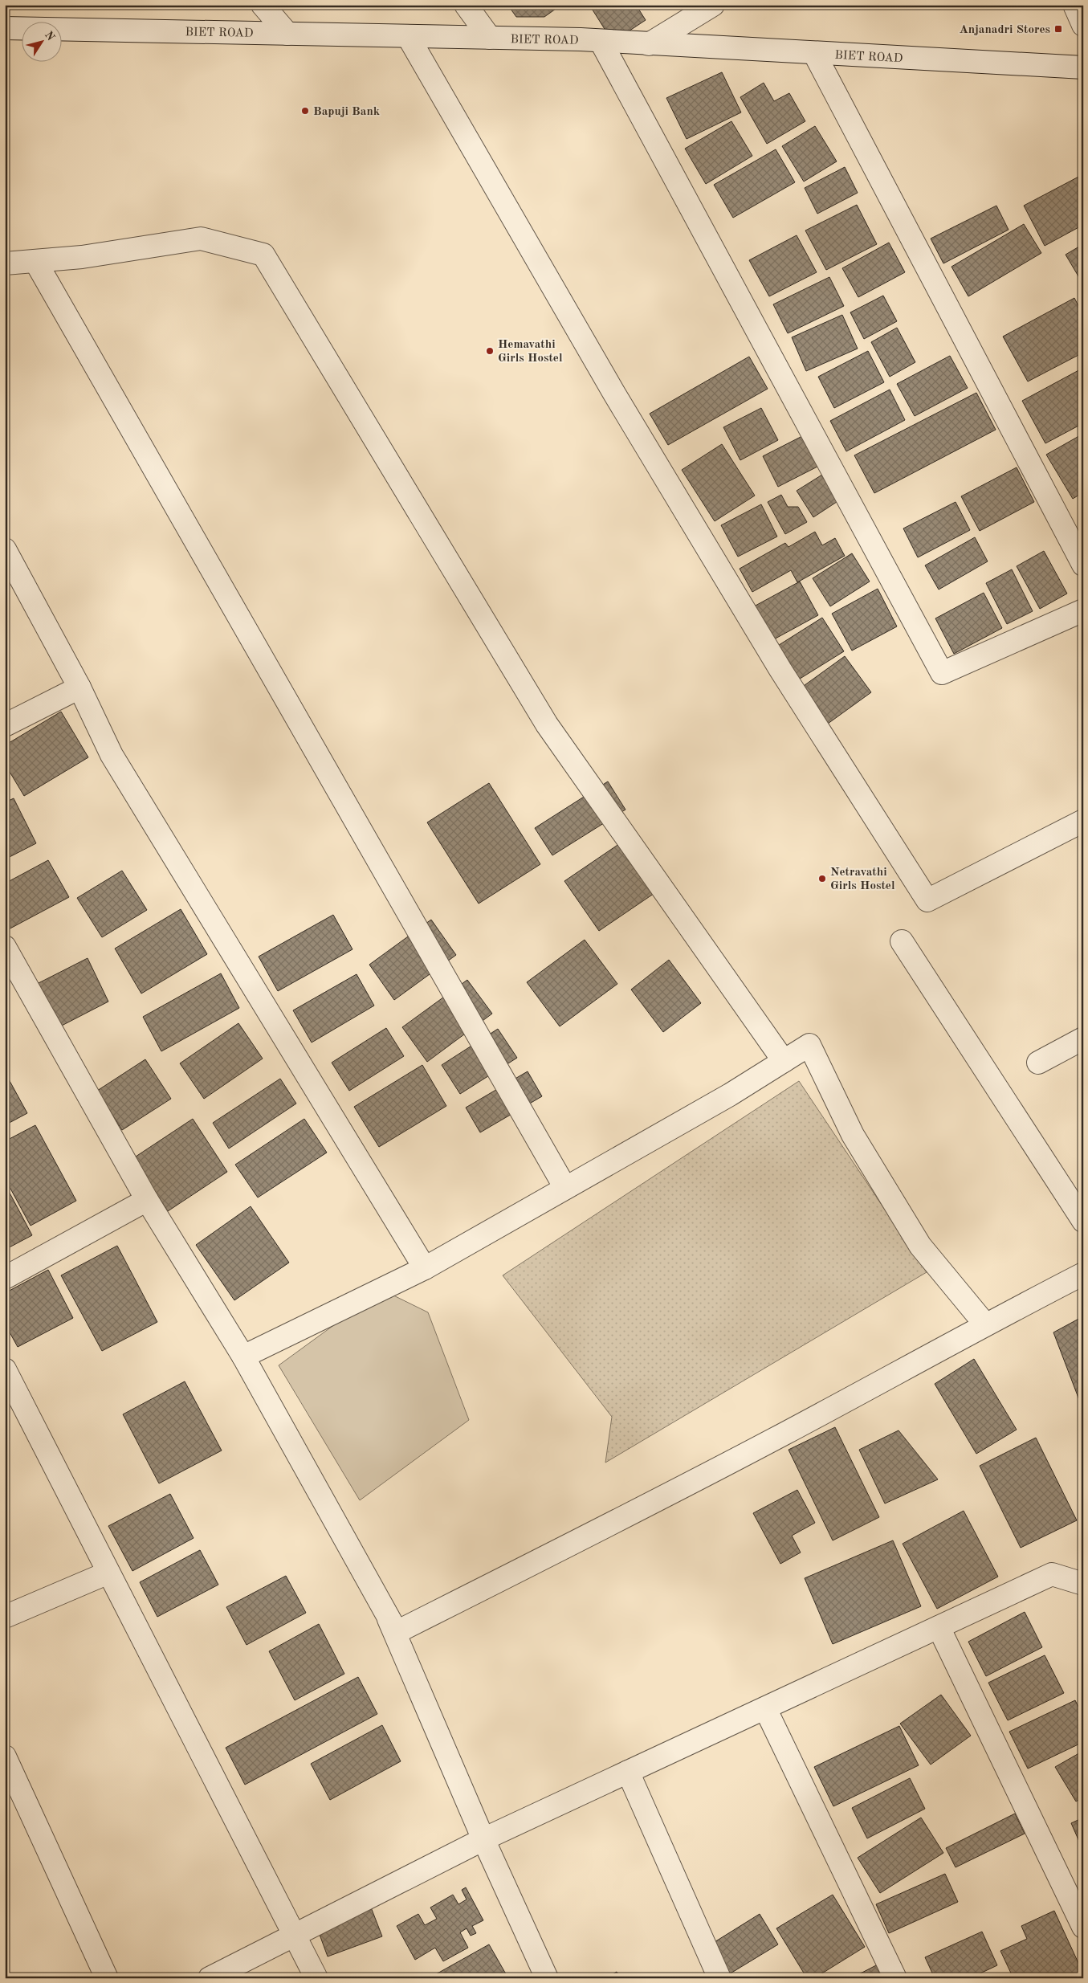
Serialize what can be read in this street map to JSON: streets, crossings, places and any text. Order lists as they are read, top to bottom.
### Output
{
  "streets": {
    "street": ["BIET ROAD"]
  },
  "places": {
    "transit": ["Anjanadri Stores"],
    "other": ["Bapuji Bank", "Hemavathi Girls Hostel", "Netravathi Girls Hostel"]
  },
  "north": "top right"
}
